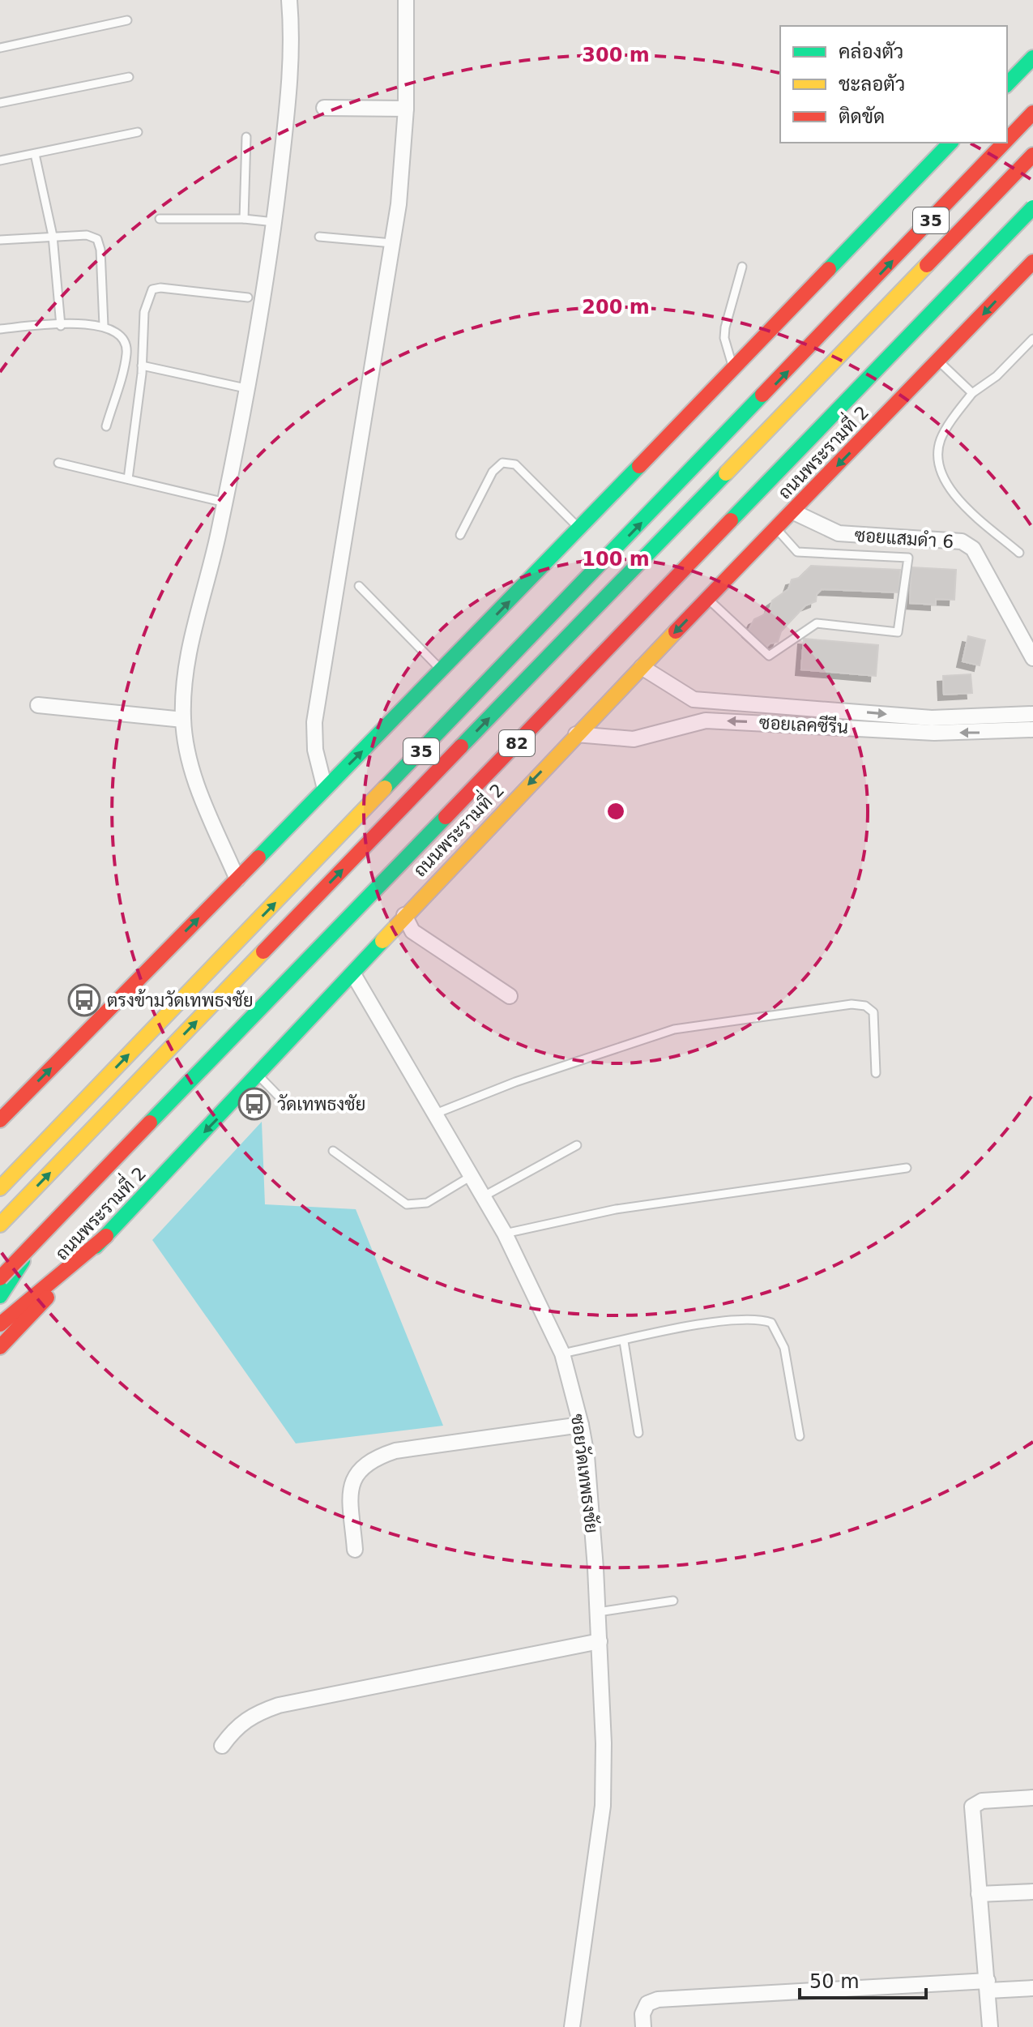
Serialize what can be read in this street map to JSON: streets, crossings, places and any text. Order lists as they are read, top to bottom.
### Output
{
  "streets": {
    "main road": ["35", "ถนนพระรามที่ 2", "82"],
    "street": ["ซอยแสมดำ 6", "ซอยเลคซีรีน", "ซอยวัดเทพธงชัย"]
  },
  "crossings": [
    ["ถนนพระรามที่ 2", "ซอยแสมดำ 6"],
    ["ถนนพระรามที่ 2", "ซอยเลคซีรีน"],
    ["ถนนพระรามที่ 2", "82"],
    ["ถนนพระรามที่ 2", "ซอยวัดเทพธงชัย"]
  ],
  "places": {
    "bus stop": ["ตรงข้ามวัดเทพธงชัย", "วัดเทพธงชัย"]
  },
  "legend": ["คล่องตัว", "ชะลอตัว", "ติดขัด"],
  "scale_bar": "50 m",
  "rings": ["300 m", "200 m", "100 m"]
}
